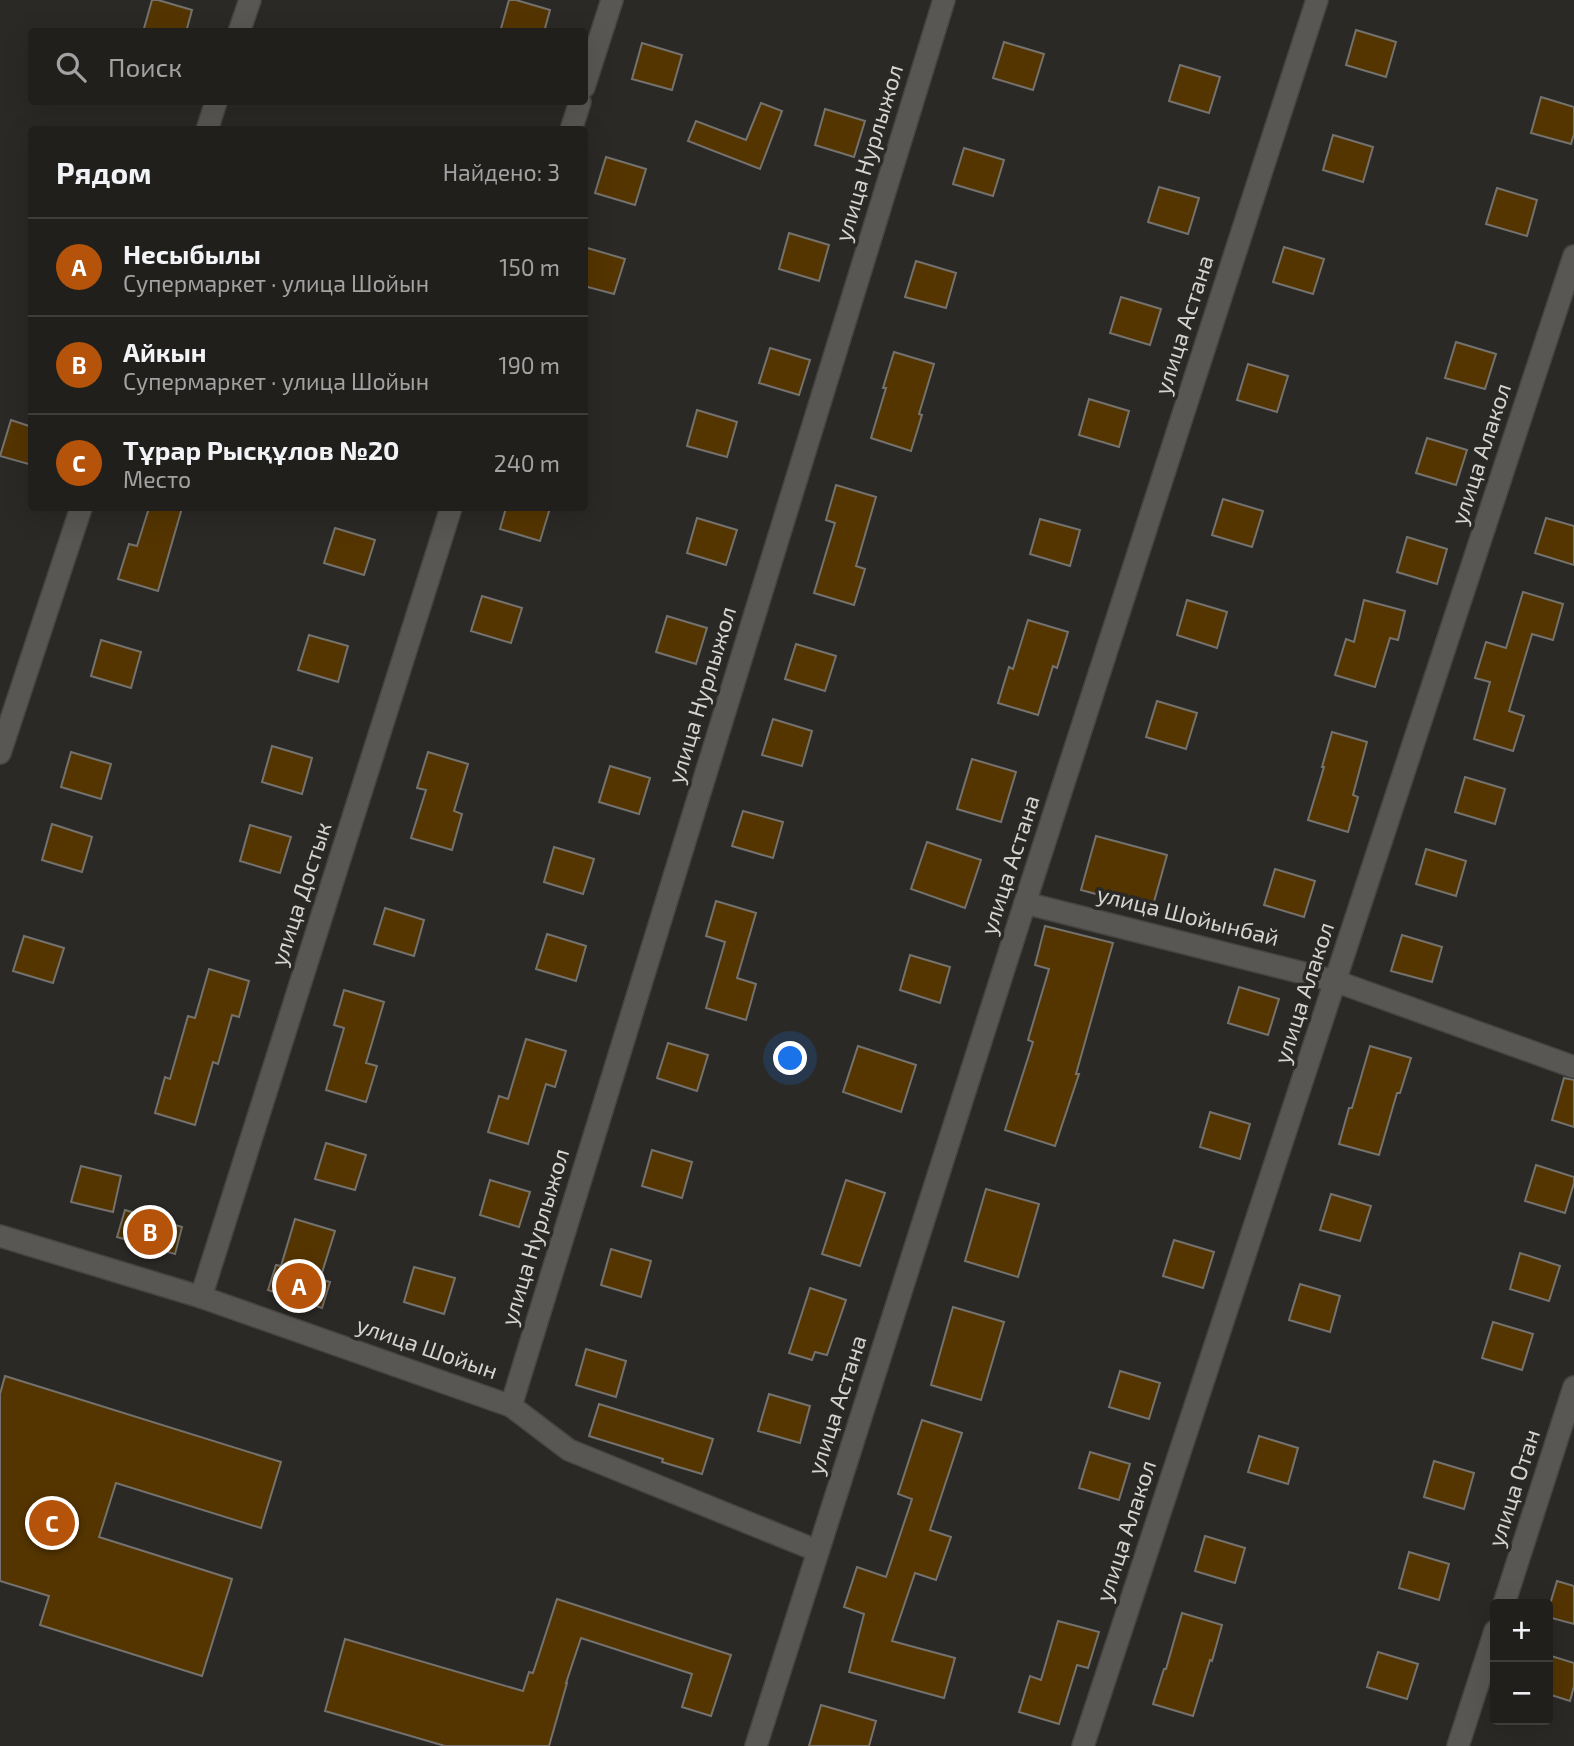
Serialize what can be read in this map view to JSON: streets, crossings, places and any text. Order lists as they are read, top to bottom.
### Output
{
  "streets": {
    "street": [
      "улица Нурлыжол",
      "улица Астана",
      "улица Алакол",
      "улица Достык",
      "улица Шойынбай",
      "улица Шойын",
      "улица Отан"
    ]
  },
  "crossings": [
    ["улица Нурлыжол", "улица Шойын"],
    ["улица Астана", "улица Шойынбай"],
    ["улица Астана", "улица Шойын"],
    ["улица Алакол", "улица Шойынбай"],
    ["улица Достык", "улица Шойын"]
  ],
  "page": {
    "search": "Поиск",
    "heading": ["Рядом", "Найдено: 3"],
    "list": [
      {
        "mark": "A",
        "name": "Несыбылы",
        "note": "Супермаркет · улица Шойын",
        "value": "150 m"
      },
      {
        "mark": "B",
        "name": "Айкын",
        "note": "Супермаркет · улица Шойын",
        "value": "190 m"
      },
      {
        "mark": "C",
        "name": "Тұрар Рысқұлов №20",
        "note": "Место",
        "value": "240 m"
      }
    ],
    "pins": ["B", "A", "C"],
    "map_buttons": ["+", "−"]
  }
}
